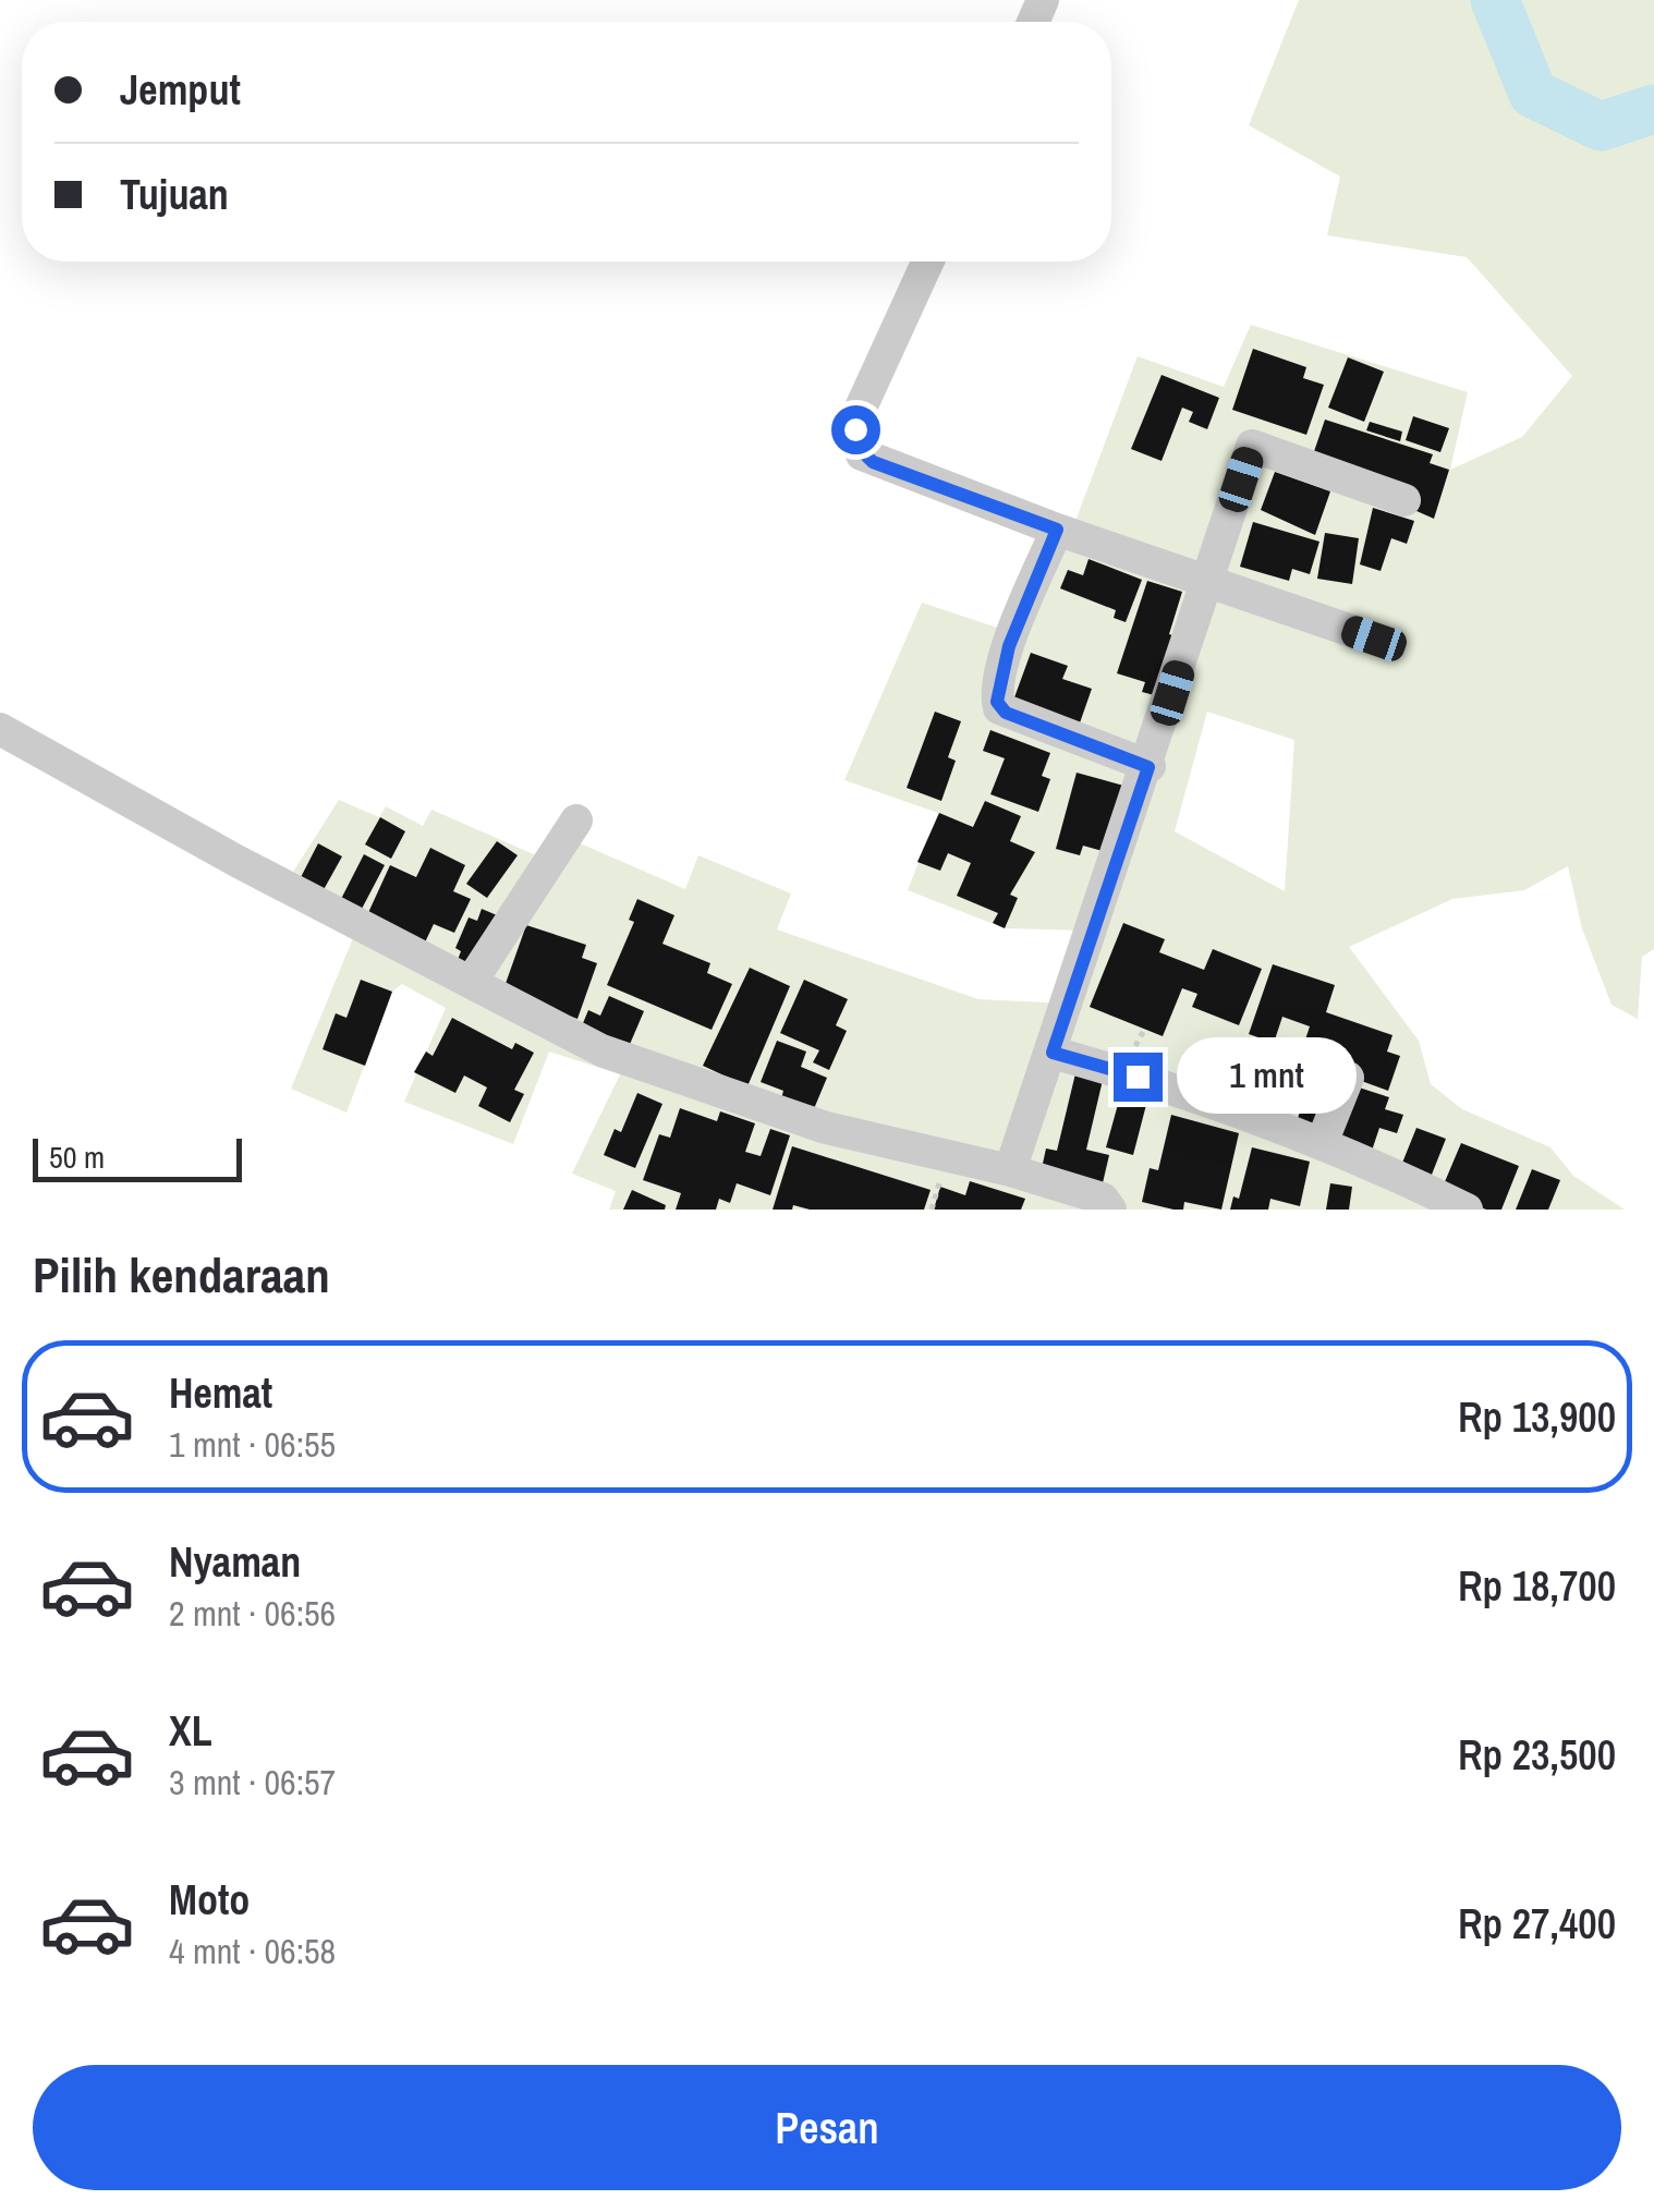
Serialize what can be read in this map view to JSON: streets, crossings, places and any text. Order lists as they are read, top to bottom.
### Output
{
  "scale_bar": "50 m",
  "page": {
    "banner": ["Jemput", "Tujuan"],
    "bubble": "1 mnt",
    "scale": "50 m",
    "heading": "Pilih kendaraan",
    "list": [
      {
        "name": "Hemat",
        "note": "1 mnt · 06:55",
        "value": "Rp 13,900"
      },
      {
        "name": "Nyaman",
        "note": "2 mnt · 06:56",
        "value": "Rp 18,700"
      },
      {
        "name": "XL",
        "note": "3 mnt · 06:57",
        "value": "Rp 23,500"
      },
      {
        "name": "Moto",
        "note": "4 mnt · 06:58",
        "value": "Rp 27,400"
      }
    ],
    "buttons": "Pesan"
  }
}
